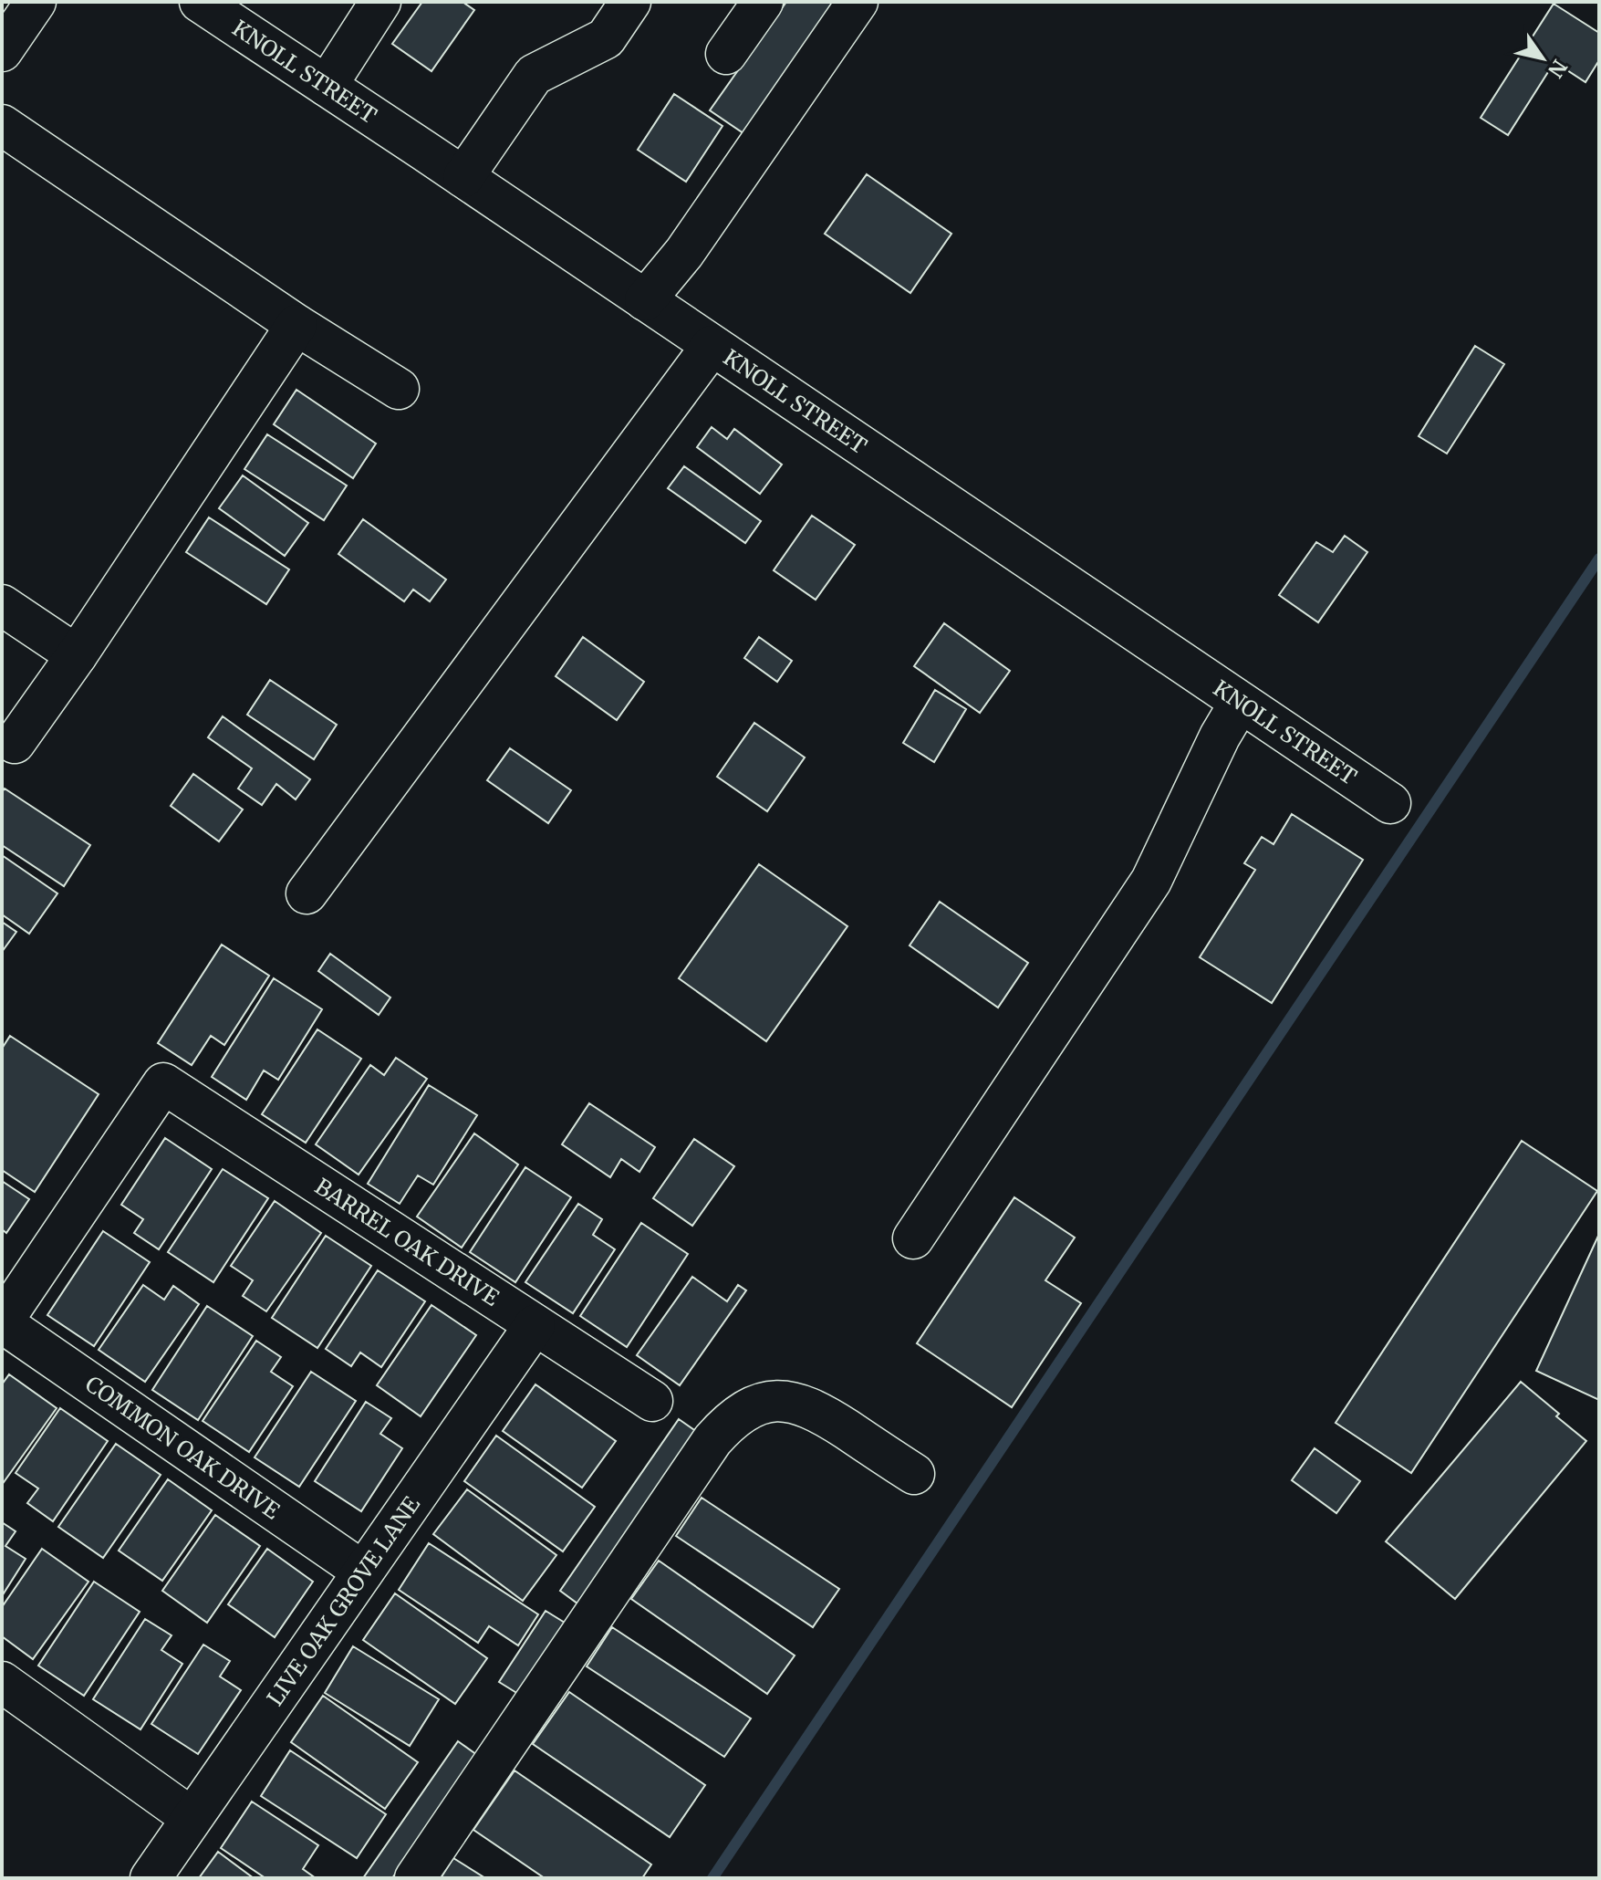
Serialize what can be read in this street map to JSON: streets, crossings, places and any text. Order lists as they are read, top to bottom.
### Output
{
  "streets": {
    "street": [
      "KNOLL STREET",
      "BARREL OAK DRIVE",
      "COMMON OAK DRIVE",
      "LIVE OAK GROVE LANE"
    ]
  },
  "crossings": [
    ["BARREL OAK DRIVE", "COMMON OAK DRIVE"],
    ["BARREL OAK DRIVE", "LIVE OAK GROVE LANE"],
    ["COMMON OAK DRIVE", "LIVE OAK GROVE LANE"]
  ],
  "north": "bottom right"
}
